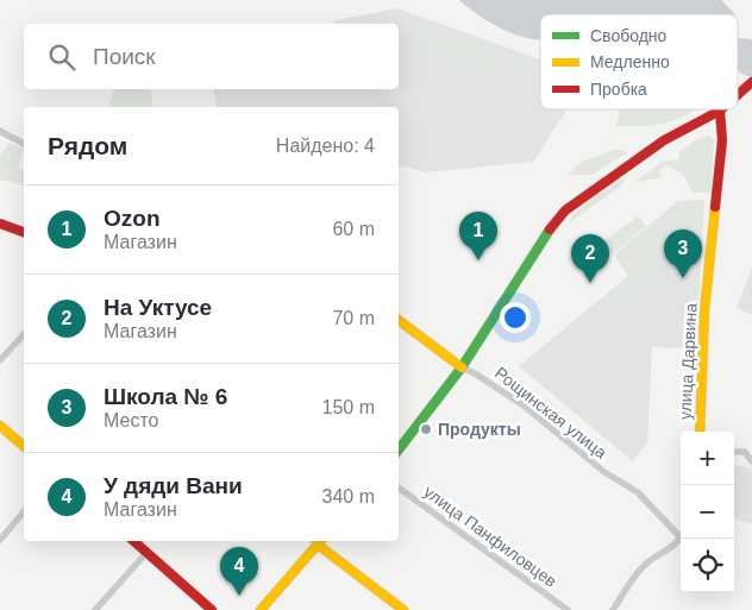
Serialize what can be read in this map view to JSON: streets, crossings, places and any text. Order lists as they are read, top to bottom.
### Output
{
  "streets": {
    "street": ["улица Дарвина", "Рощинская улица", "улица Панфиловцев"]
  },
  "places": ["Продукты"],
  "legend": ["Свободно", "Медленно", "Пробка"],
  "page": {
    "search": "Поиск",
    "heading": ["Рядом", "Найдено: 4"],
    "list": [
      {
        "mark": "1",
        "name": "Ozon",
        "note": "Магазин",
        "value": "60 m"
      },
      {
        "mark": "2",
        "name": "На Уктусе",
        "note": "Магазин",
        "value": "70 m"
      },
      {
        "mark": "3",
        "name": "Школа № 6",
        "note": "Место",
        "value": "150 m"
      },
      {
        "mark": "4",
        "name": "У дяди Вани",
        "note": "Магазин",
        "value": "340 m"
      }
    ],
    "pins": [
      "1",
      "3",
      "2",
      "4"
    ],
    "map_buttons": ["+", "−"]
  }
}
